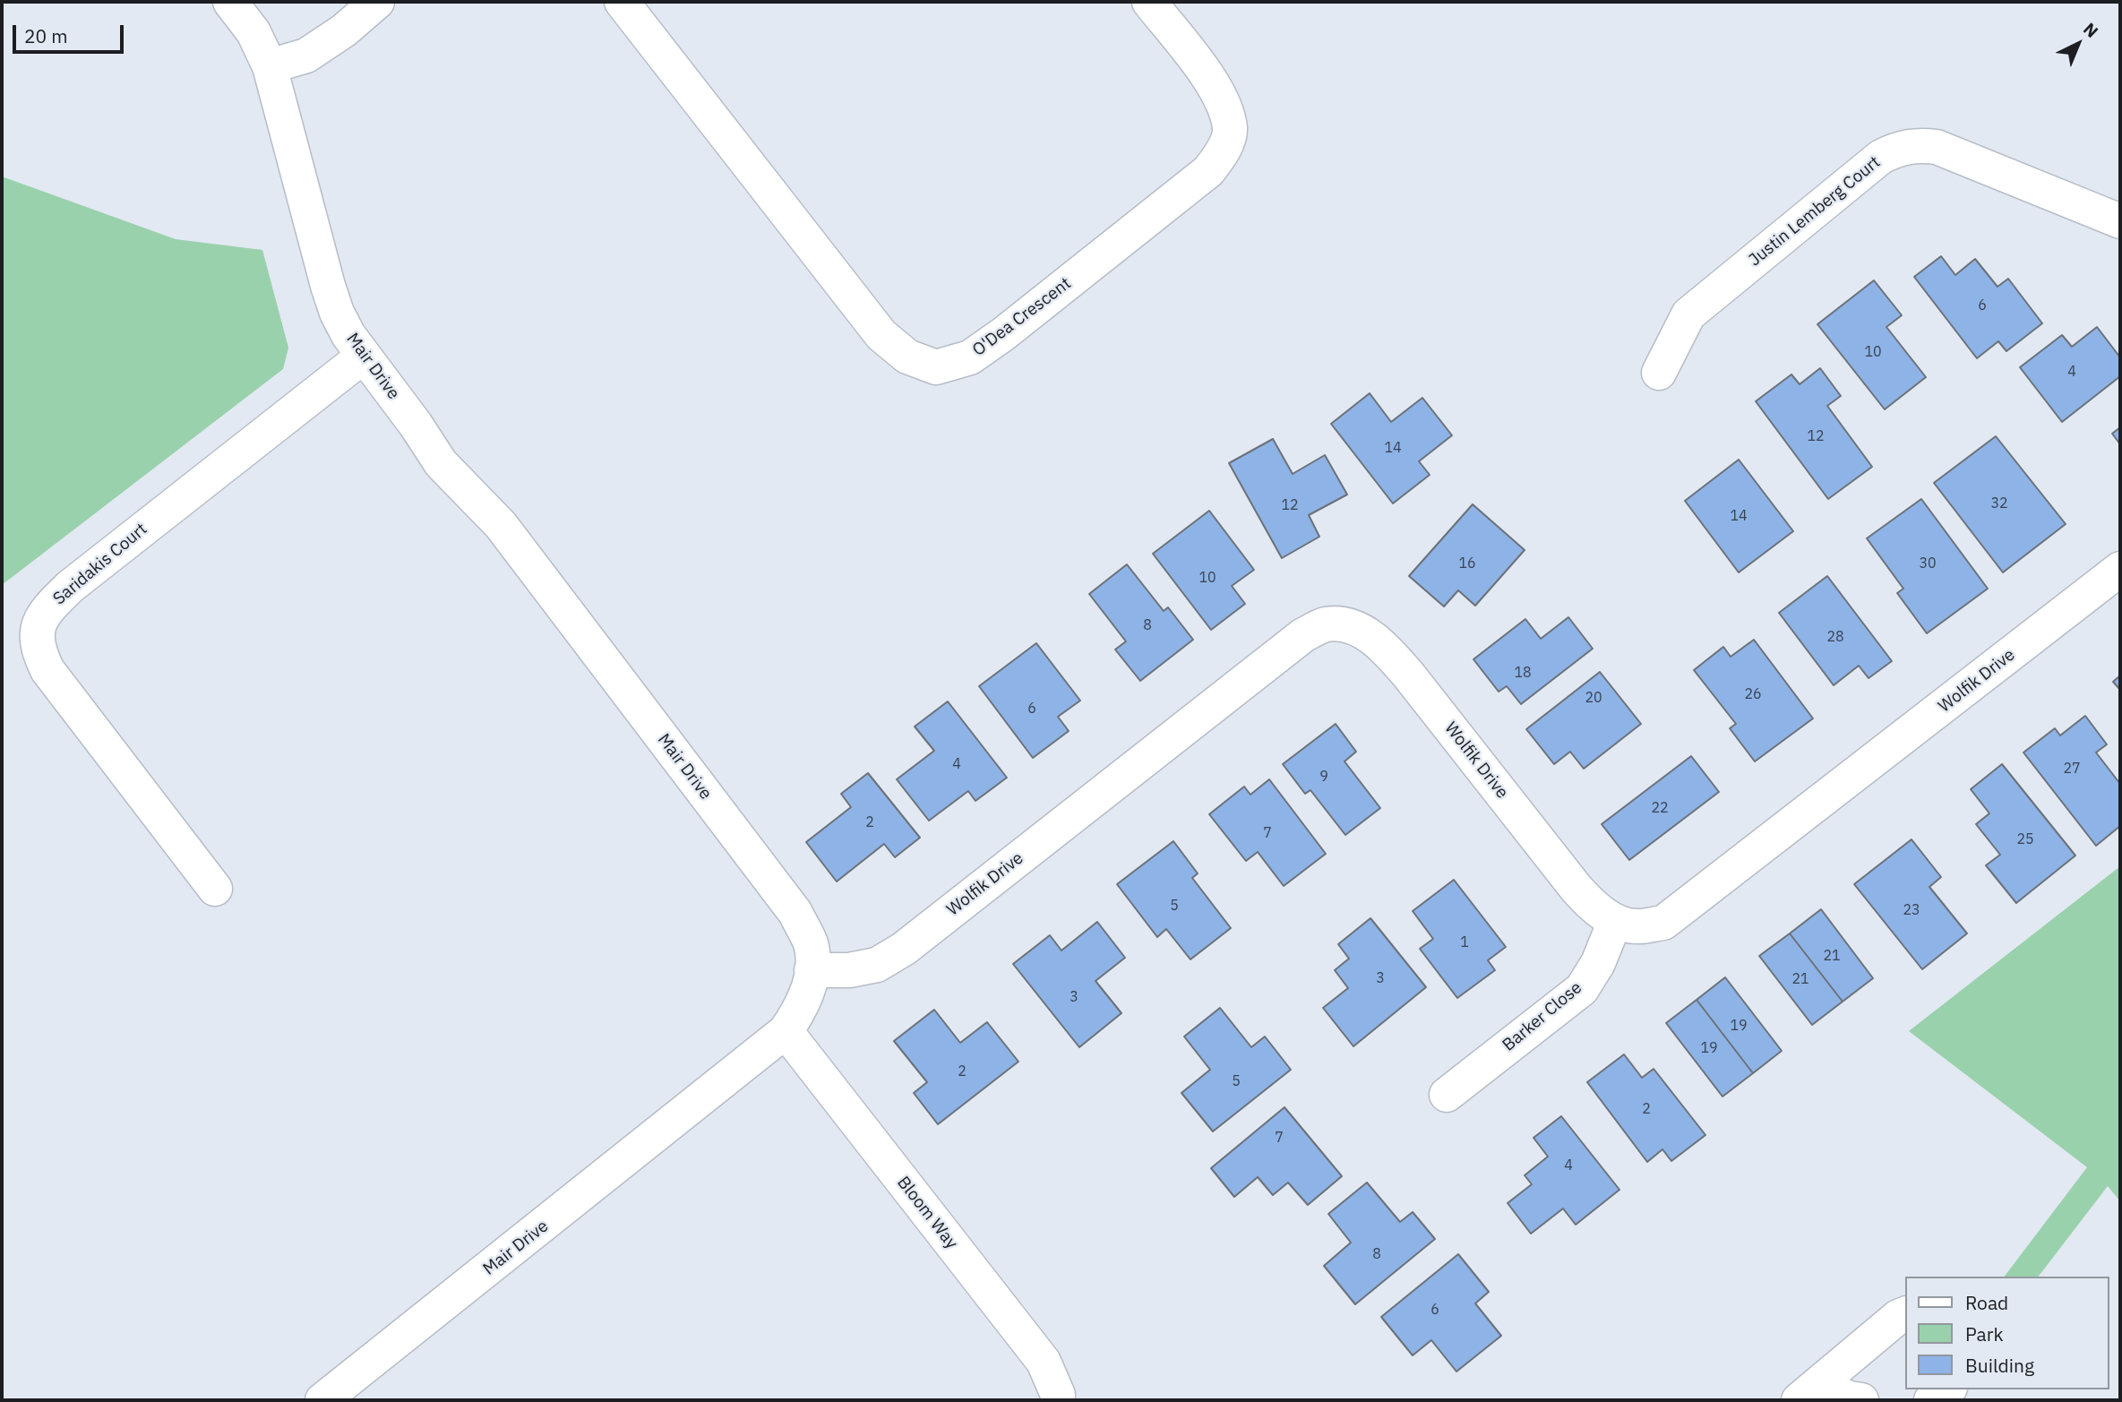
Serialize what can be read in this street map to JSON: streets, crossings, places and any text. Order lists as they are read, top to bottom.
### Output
{
  "streets": {
    "street": [
      "Justin Lemberg Court",
      "O'Dea Crescent",
      "Mair Drive",
      "Saridakis Court",
      "Wolfik Drive",
      "Barker Close",
      "Bloom Way"
    ]
  },
  "crossings": [
    ["Mair Drive", "Saridakis Court"],
    ["Mair Drive", "Wolfik Drive"],
    ["Mair Drive", "Bloom Way"],
    ["Wolfik Drive", "Barker Close"]
  ],
  "house_numbers": [
    "6",
    "10",
    "4",
    "12",
    "14",
    "32",
    "12",
    "14",
    "16",
    "30",
    "10",
    "8",
    "28",
    "18",
    "26",
    "20",
    "6",
    "4",
    "27",
    "9",
    "22",
    "2",
    "7",
    "25",
    "5",
    "23",
    "1",
    "21",
    "3",
    "21",
    "3",
    "19",
    "19",
    "2",
    "5",
    "2",
    "7",
    "4",
    "8",
    "6"
  ],
  "legend": ["Road", "Park", "Building"],
  "scale_bar": "20 m",
  "north": "top right"
}
